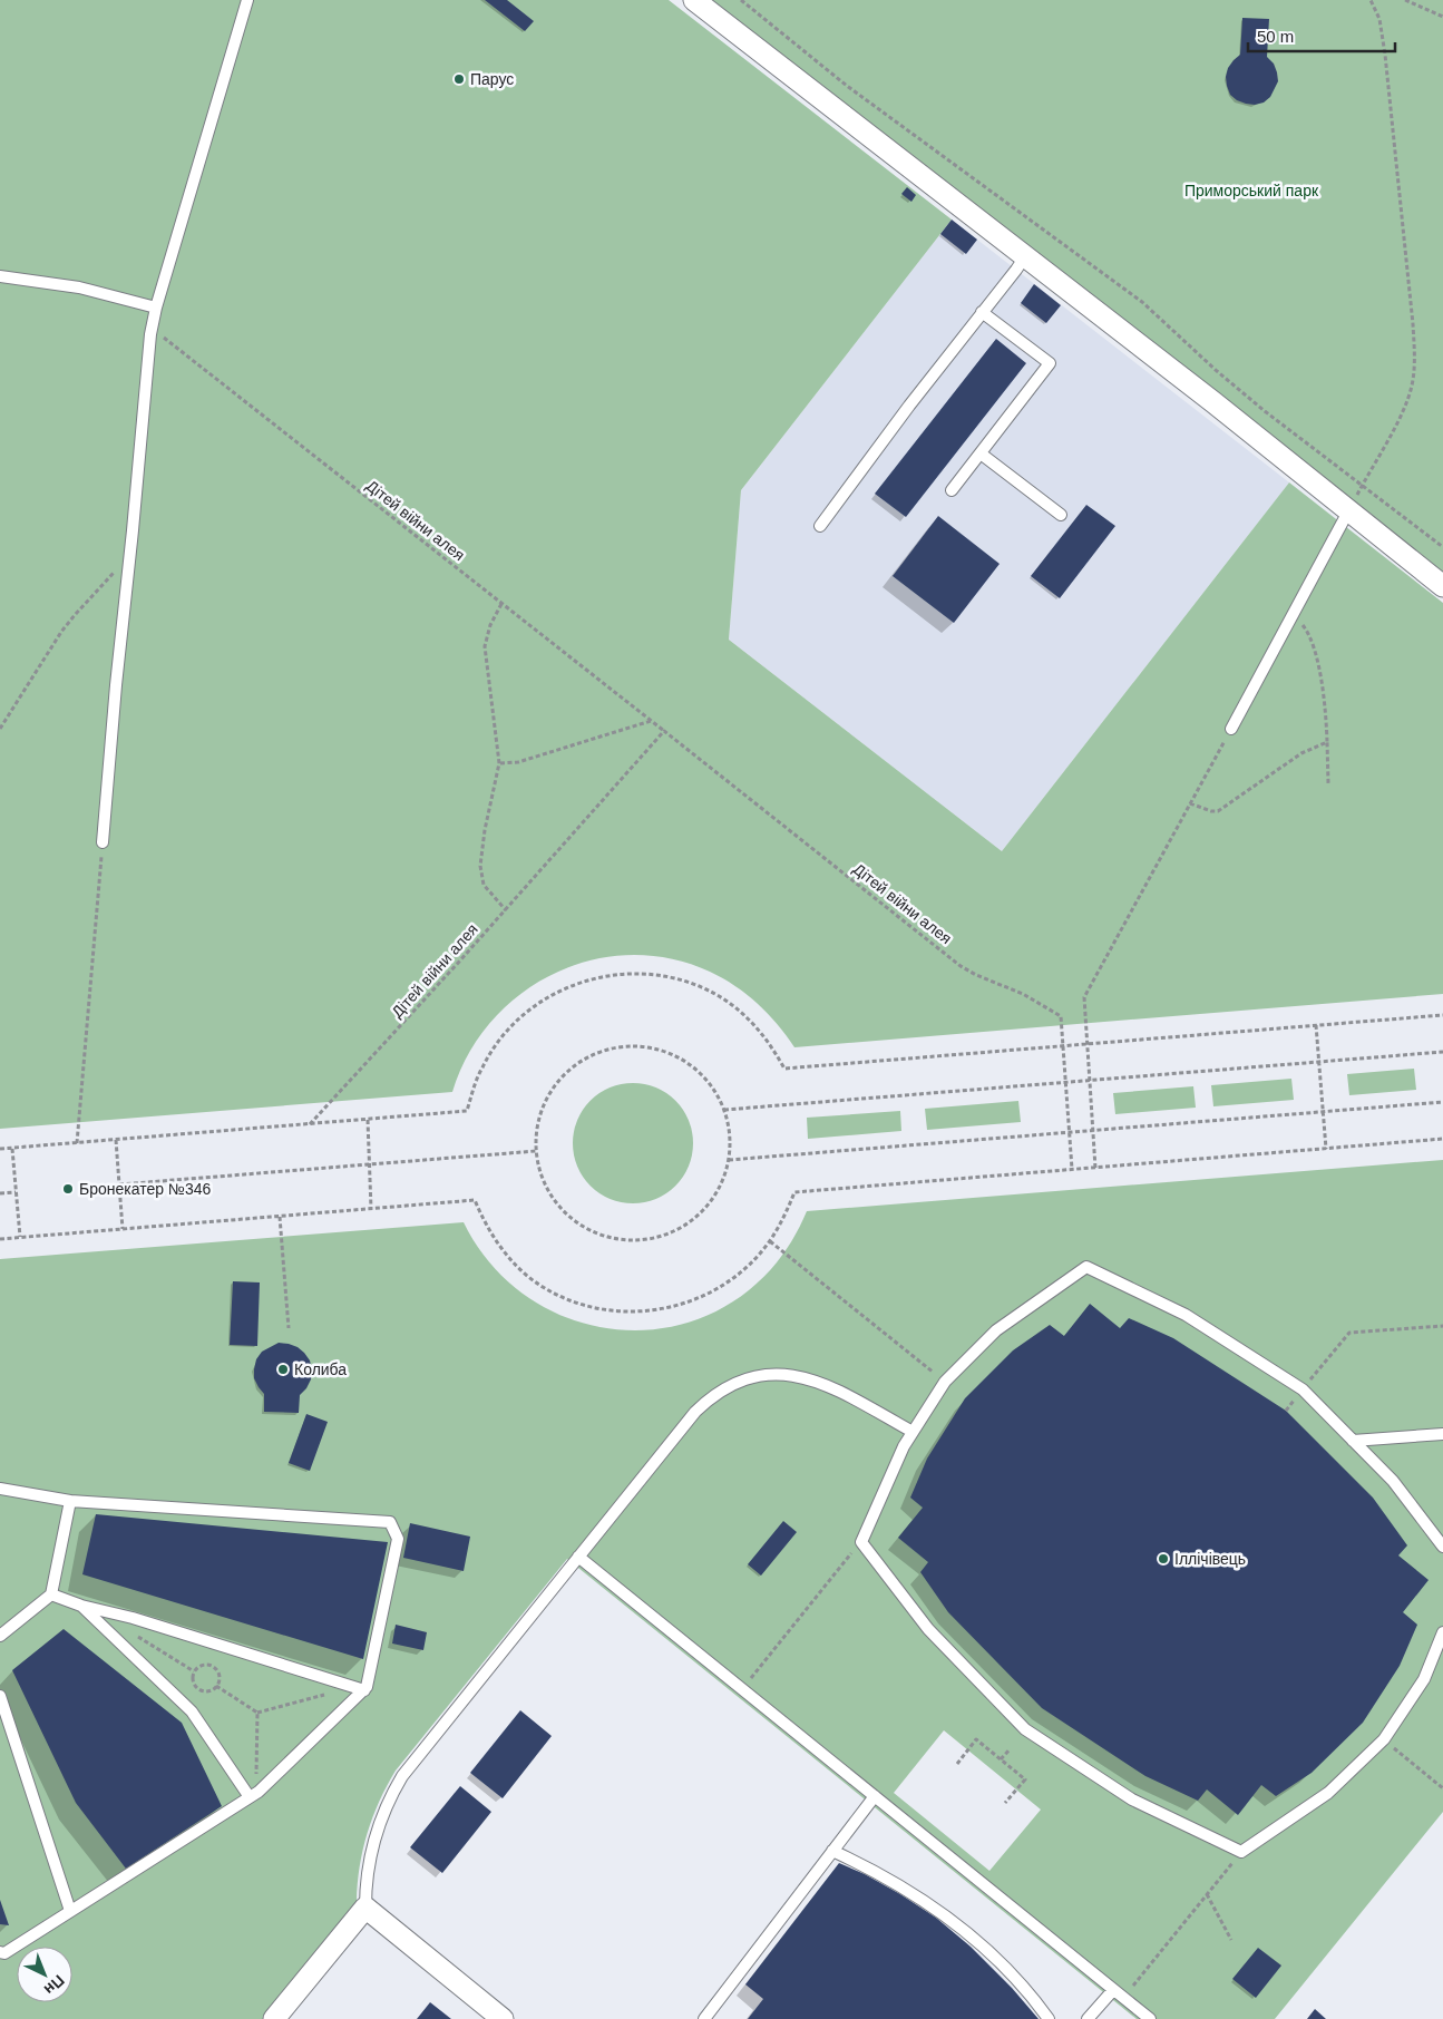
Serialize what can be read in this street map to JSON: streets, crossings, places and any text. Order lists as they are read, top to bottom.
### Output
{
  "streets": {
    "path": ["Дітей війни алея"]
  },
  "parks": ["Приморський парк"],
  "places": [
    "Парус",
    "Бронекатер №346",
    "Колиба",
    "Іллічівець"
  ],
  "scale_bar": "50 m",
  "north": "bottom right"
}
